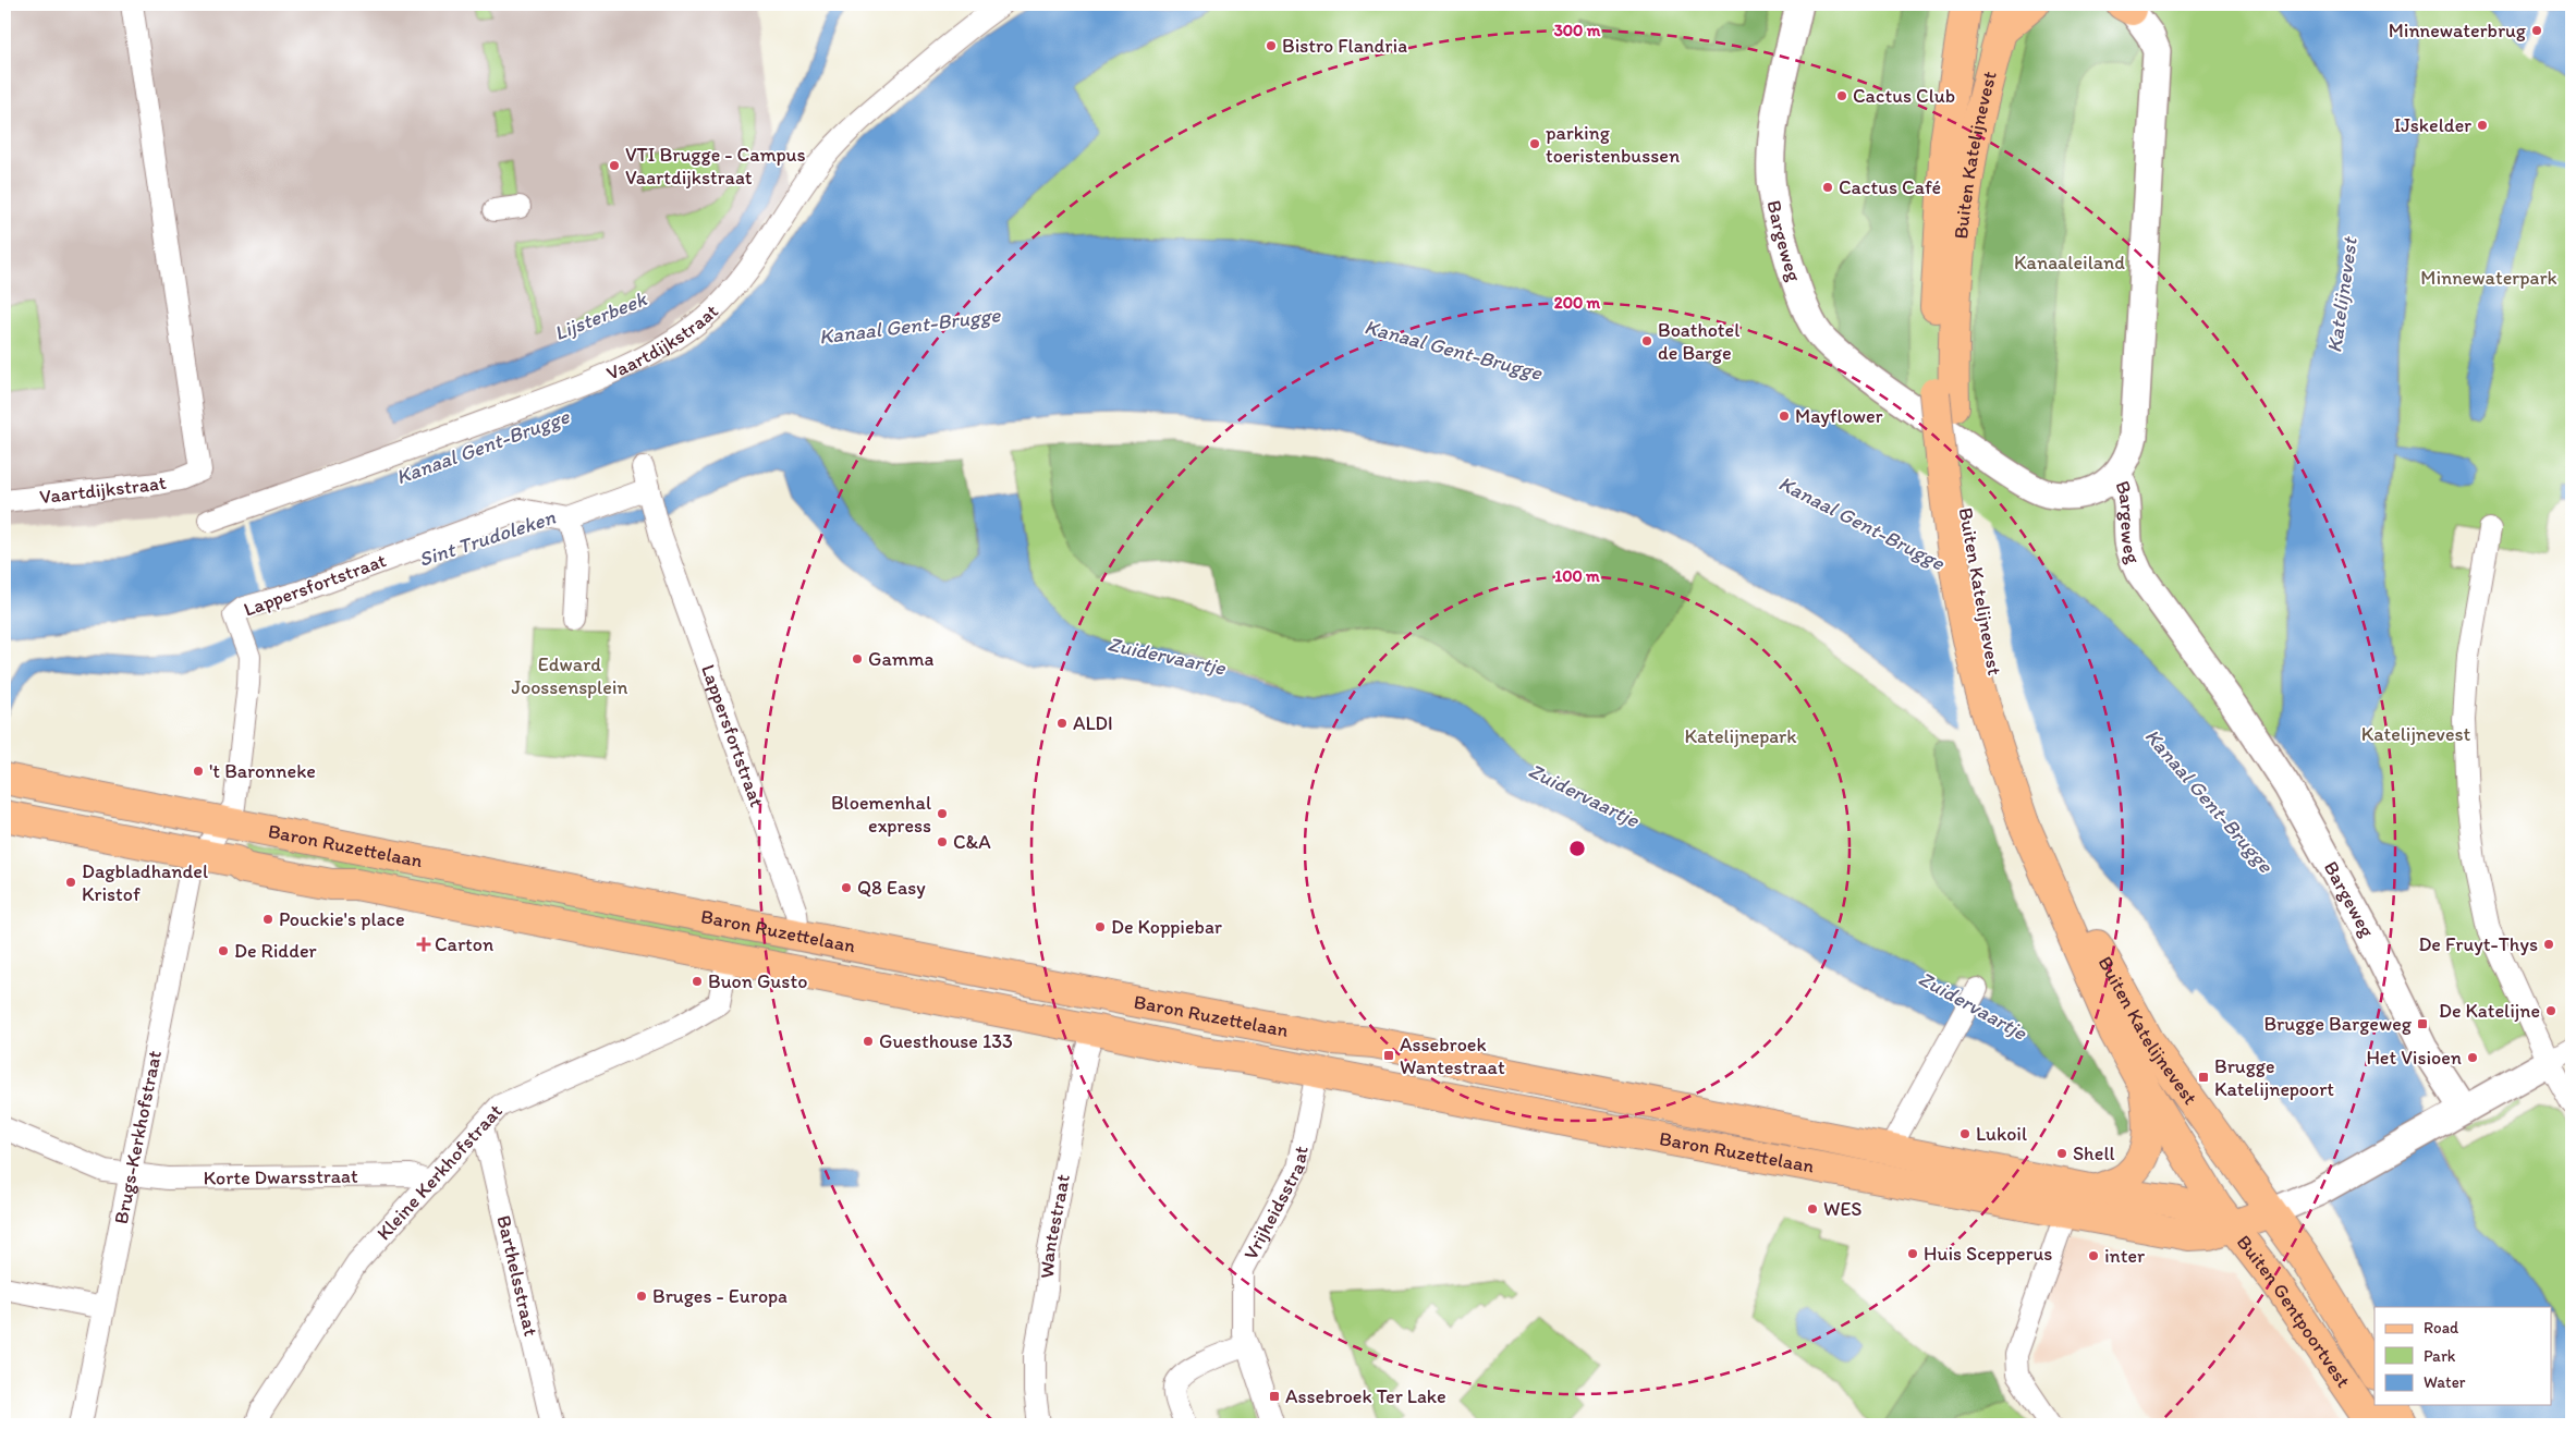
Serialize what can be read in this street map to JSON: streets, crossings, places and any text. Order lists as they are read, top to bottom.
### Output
{
  "streets": {
    "main road": ["Buiten Katelijnevest", "Baron Ruzettelaan", "Buiten Gentpoortvest"],
    "street": [
      "Bargeweg",
      "Vaartdijkstraat",
      "Lappersfortstraat",
      "Brugs-Kerkhofstraat",
      "Kleine Kerkhofstraat",
      "Korte Dwarsstraat",
      "Vrijheidsstraat",
      "Wantestraat",
      "Barthelsstraat"
    ]
  },
  "crossings": [
    ["Buiten Katelijnevest", "Baron Ruzettelaan"],
    ["Buiten Katelijnevest", "Buiten Gentpoortvest"],
    ["Bargeweg", "Baron Ruzettelaan"],
    ["Lappersfortstraat", "Baron Ruzettelaan"],
    ["Baron Ruzettelaan", "Brugs-Kerkhofstraat"],
    ["Baron Ruzettelaan", "Kleine Kerkhofstraat"],
    ["Baron Ruzettelaan", "Vrijheidsstraat"],
    ["Baron Ruzettelaan", "Wantestraat"],
    ["Baron Ruzettelaan", "Buiten Gentpoortvest"],
    ["Brugs-Kerkhofstraat", "Korte Dwarsstraat"],
    ["Kleine Kerkhofstraat", "Korte Dwarsstraat"],
    ["Kleine Kerkhofstraat", "Barthelsstraat"]
  ],
  "water": [
    "Katelijnevest",
    "Lijsterbeek",
    "Kanaal Gent-Brugge",
    "Sint Trudoleken",
    "Zuidervaartje"
  ],
  "parks": [
    "Kanaaleiland",
    "Minnewaterpark",
    "Edward Joossensplein",
    "Katelijnevest",
    "Katelijnepark"
  ],
  "places": {
    "other": [
      "Minnewaterbrug",
      "Bistro Flandria",
      "Cactus Club",
      "IJskelder",
      "parking toeristenbussen",
      "VTI Brugge - Campus Vaartdijkstraat",
      "Cactus Café",
      "Boathotel de Barge",
      "Mayflower",
      "Gamma",
      "ALDI",
      "'t Baronneke",
      "Bloemenhal express",
      "C&A",
      "Dagbladhandel Kristof",
      "Q8 Easy",
      "Pouckie's place",
      "De Koppiebar",
      "De Fruyt-Thys",
      "De Ridder",
      "Buon Gusto",
      "De Katelijne",
      "Guesthouse 133",
      "Het Visioen",
      "Lukoil",
      "Shell",
      "WES",
      "Huis Scepperus",
      "inter",
      "Bruges - Europa"
    ],
    "health": ["Carton"],
    "transit": [
      "Brugge Bargeweg",
      "Assebroek Wantestraat",
      "Brugge Katelijnepoort",
      "Assebroek Ter Lake"
    ]
  },
  "legend": ["Road", "Park", "Water"],
  "rings": ["300 m", "200 m", "100 m"]
}
